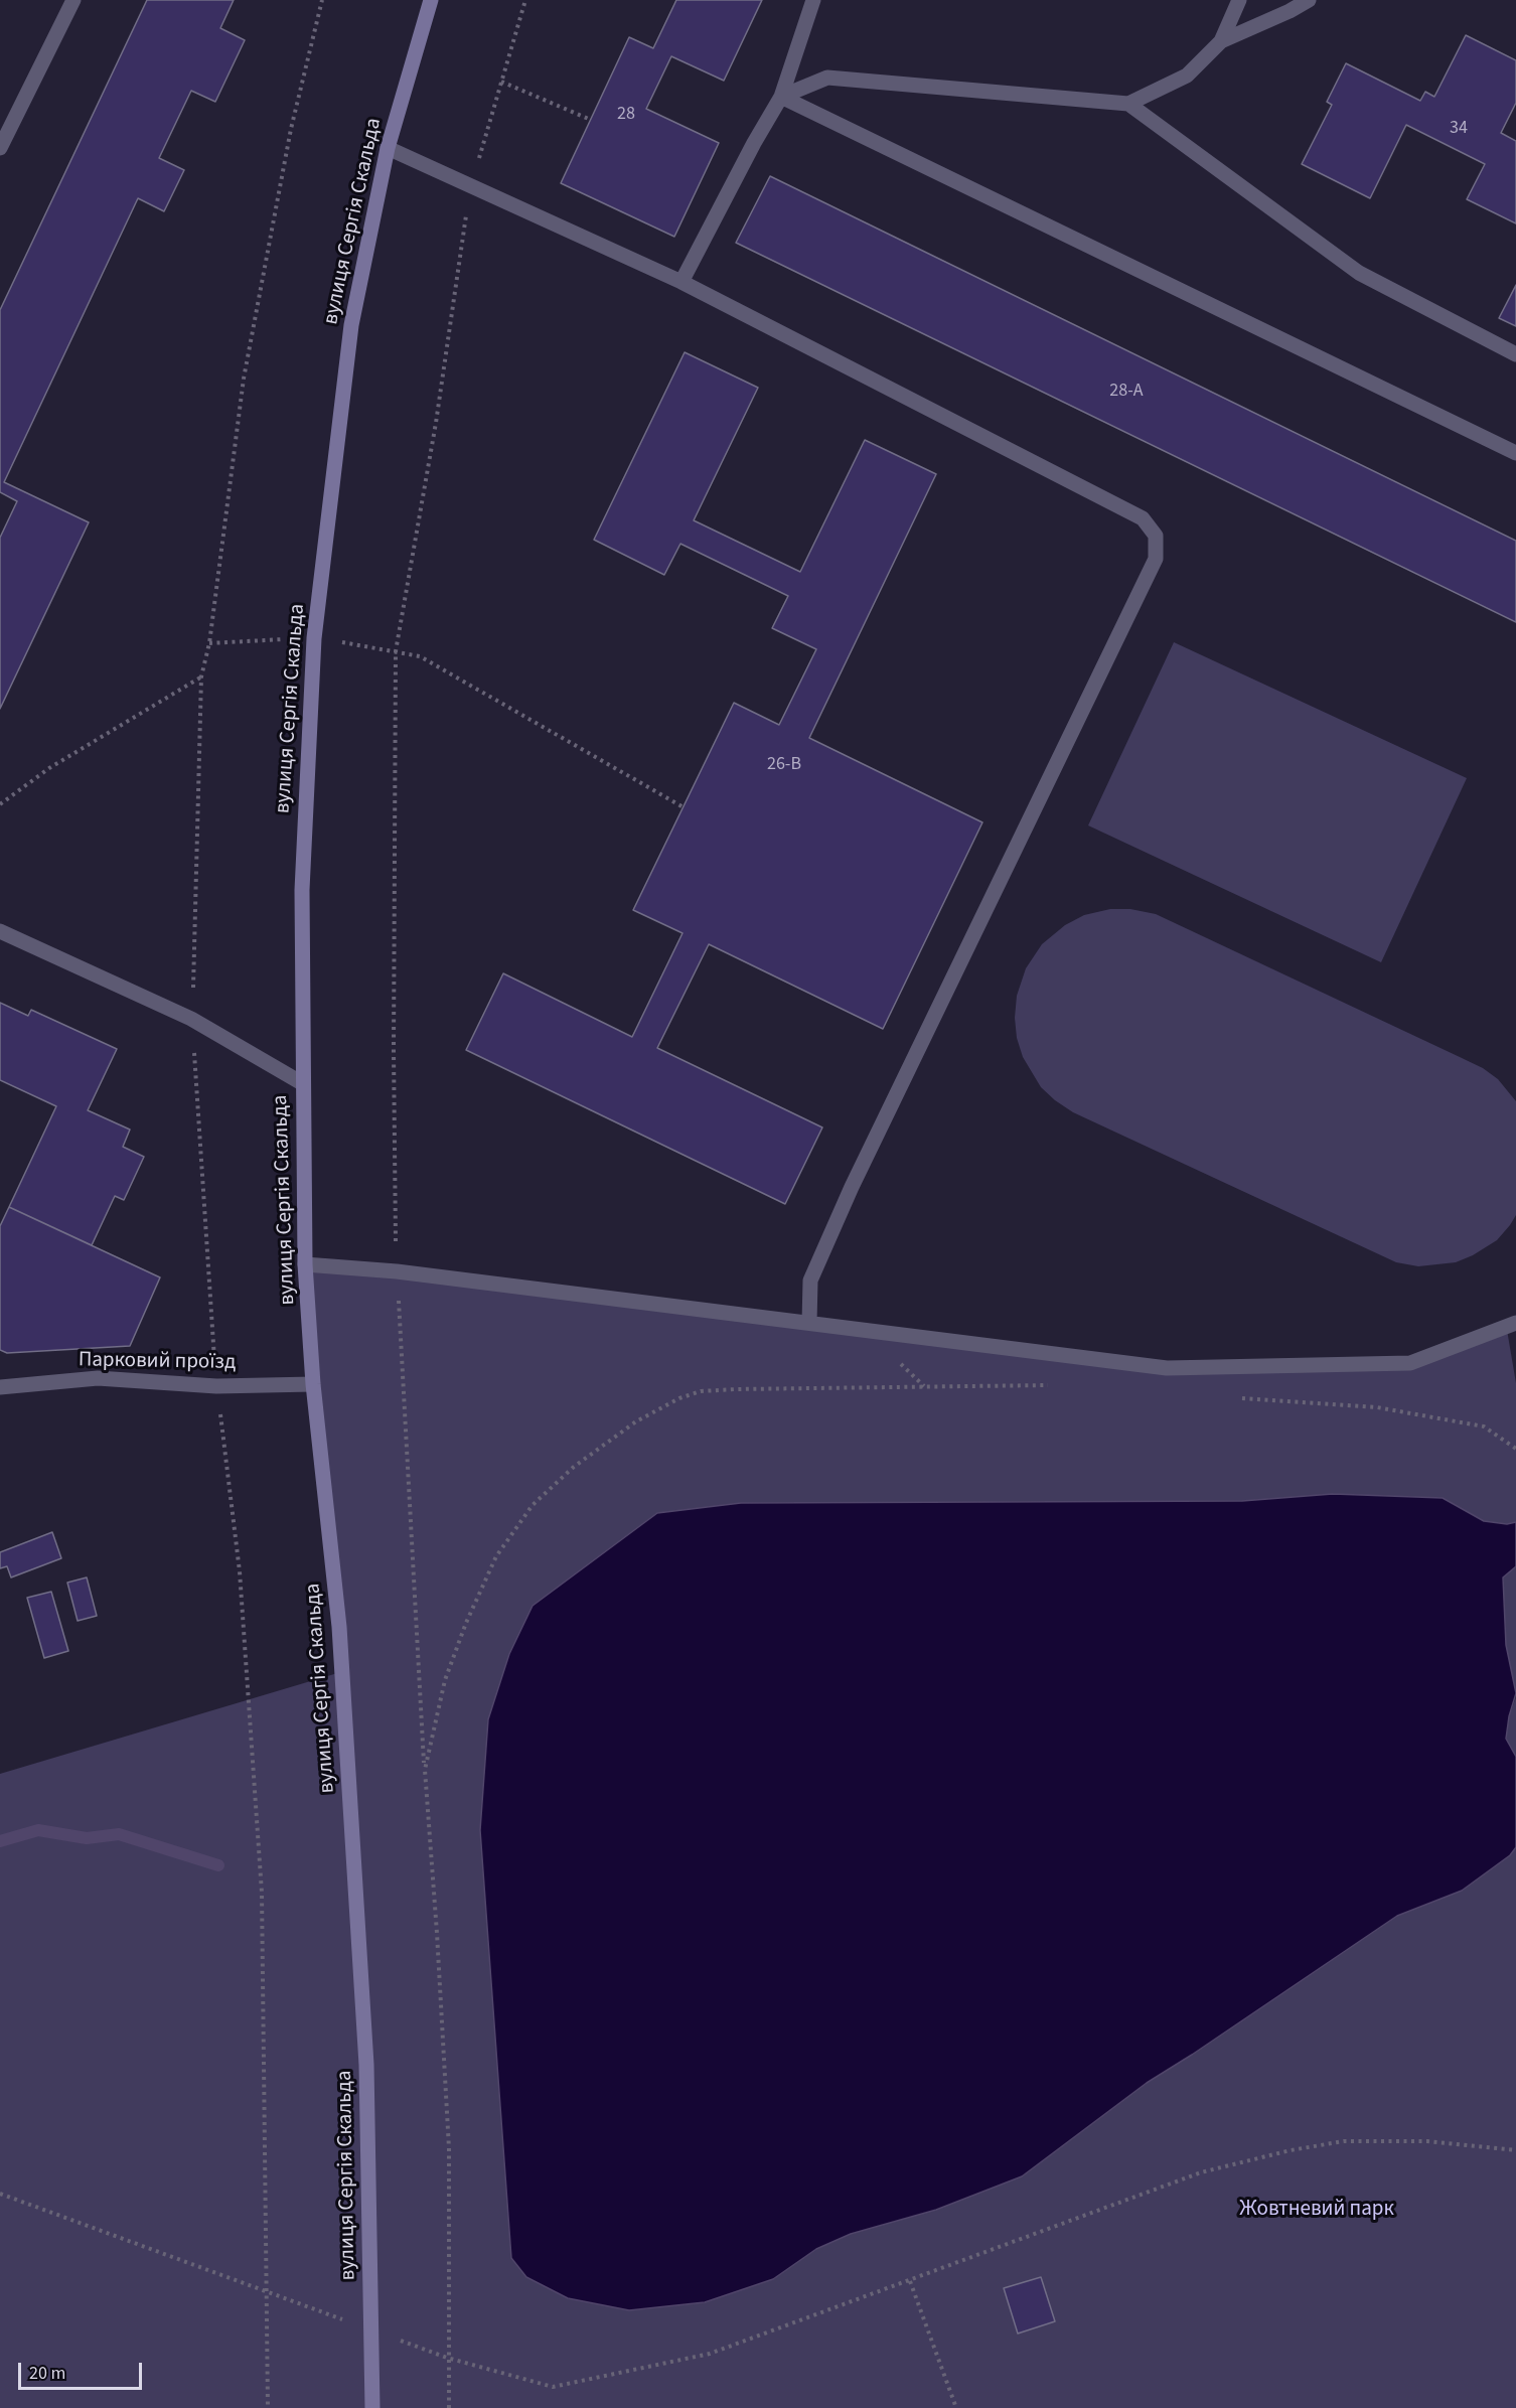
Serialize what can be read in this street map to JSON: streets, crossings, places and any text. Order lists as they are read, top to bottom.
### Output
{
  "streets": {
    "main road": ["вулиця Сергія Скальда"],
    "street": ["Парковий проїзд"]
  },
  "crossings": [
    ["вулиця Сергія Скальда", "Парковий проїзд"]
  ],
  "parks": ["Жовтневий парк"],
  "house_numbers": [
    "28",
    "34",
    "28-А",
    "26-В"
  ],
  "scale_bar": "20 m"
}
